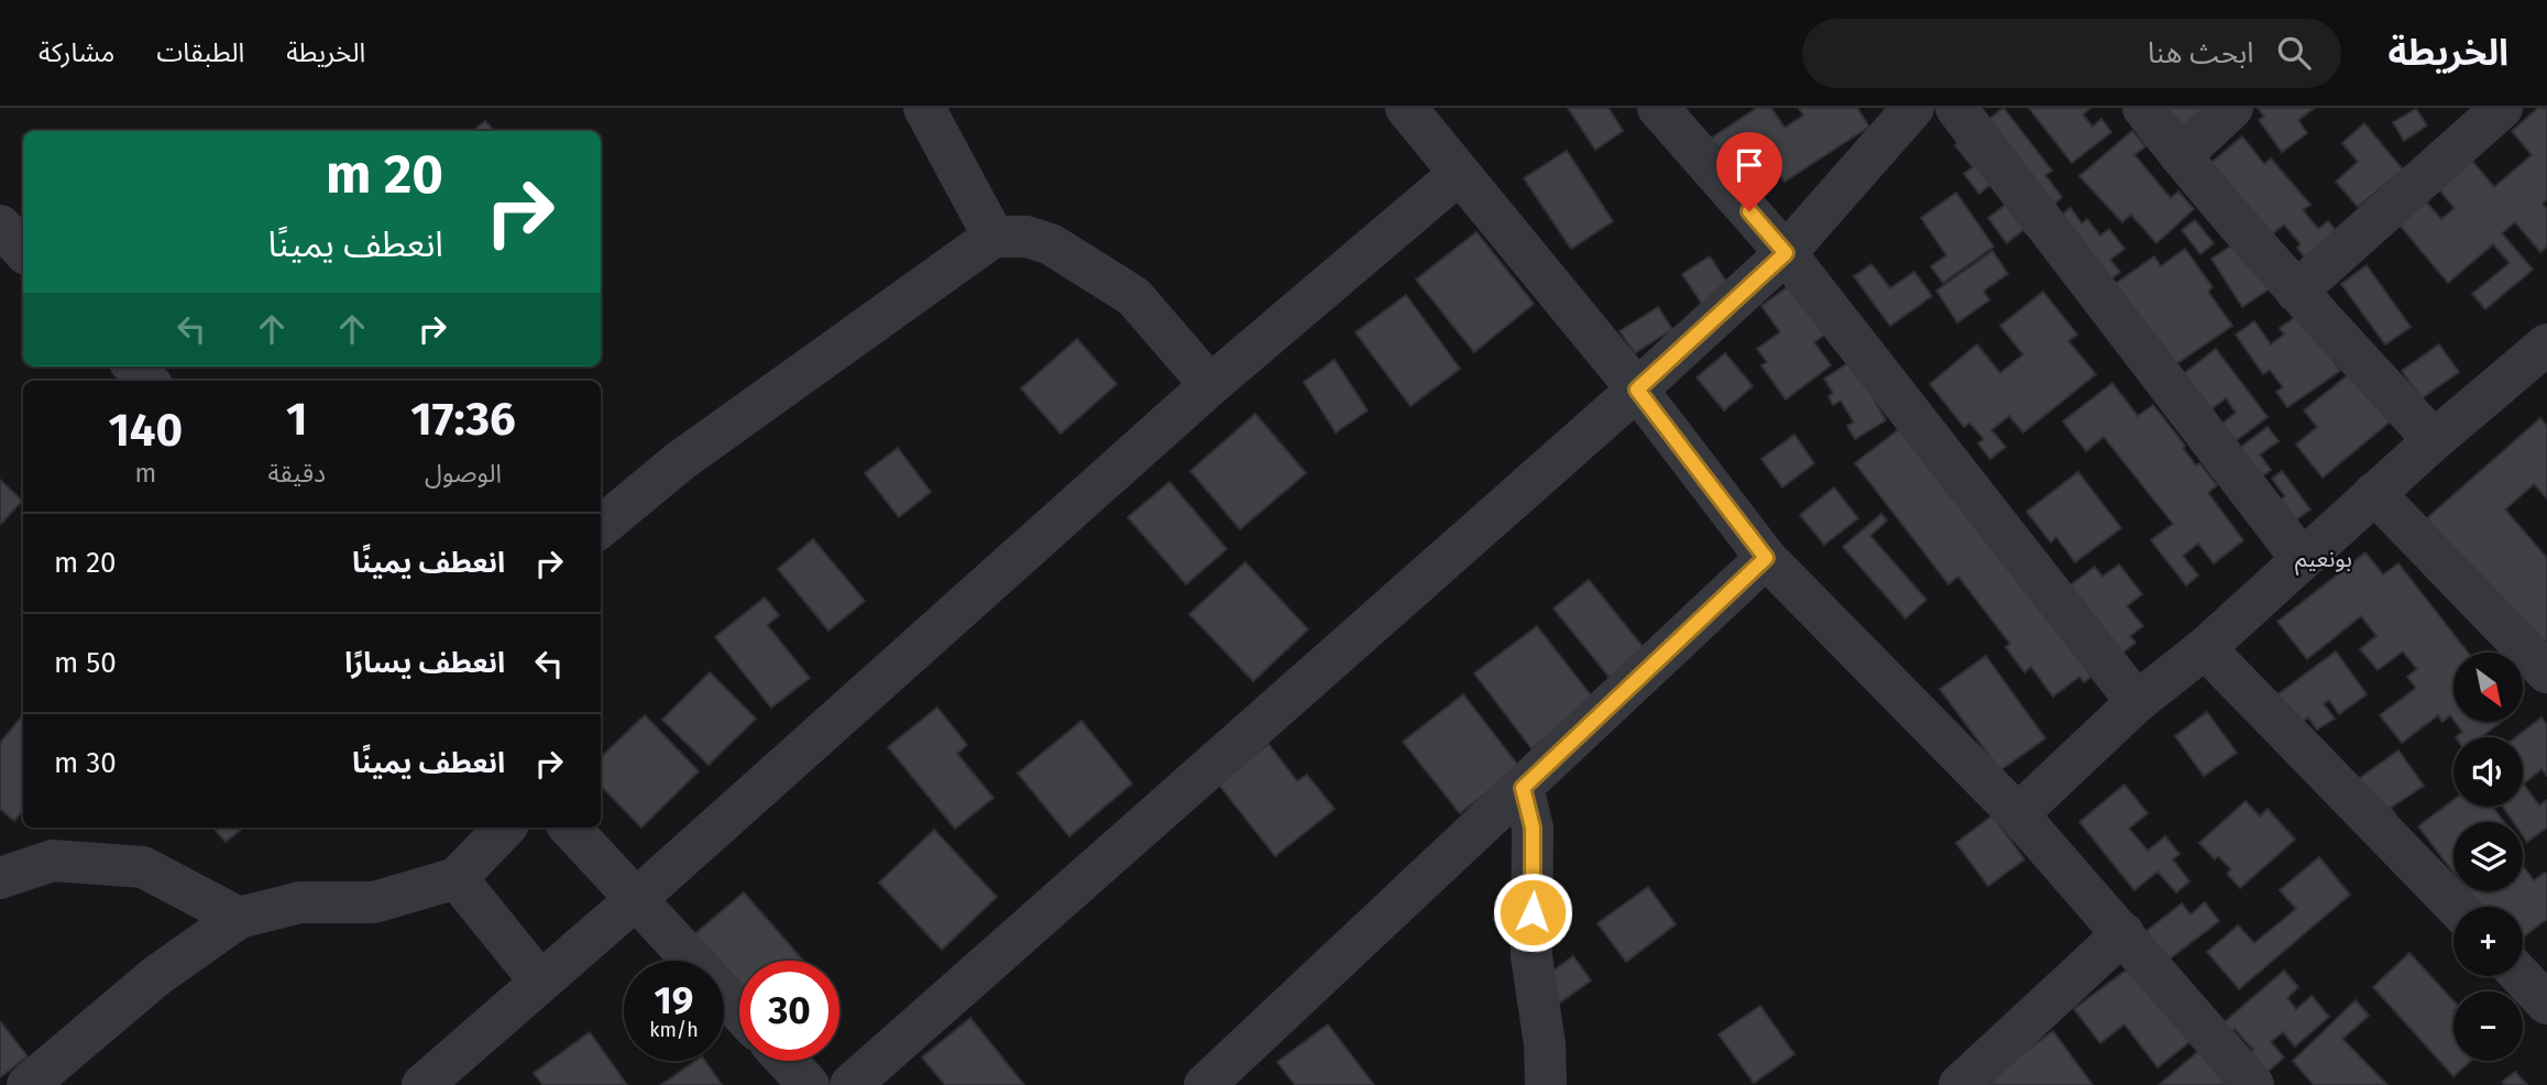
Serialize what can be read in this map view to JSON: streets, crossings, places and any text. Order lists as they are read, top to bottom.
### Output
{
  "districts": ["بونعيم"],
  "north": "bottom right",
  "page": {
    "header": "الخريطة",
    "search": "ابحث هنا",
    "nav": ["الخريطة", "الطبقات", "مشاركة"],
    "turn": ["20 m", "انعطف يمينًا"],
    "eta": [
      "17:36",
      "الوصول",
      "1",
      "دقيقة",
      "140",
      "m"
    ],
    "list": [
      {
        "name": "انعطف يمينًا",
        "value": "20 m"
      },
      {
        "name": "انعطف يسارًا",
        "value": "50 m"
      },
      {
        "name": "انعطف يمينًا",
        "value": "30 m"
      }
    ],
    "map_buttons": ["+", "−"],
    "speed": "19 km/h",
    "limit": "30"
  }
}
